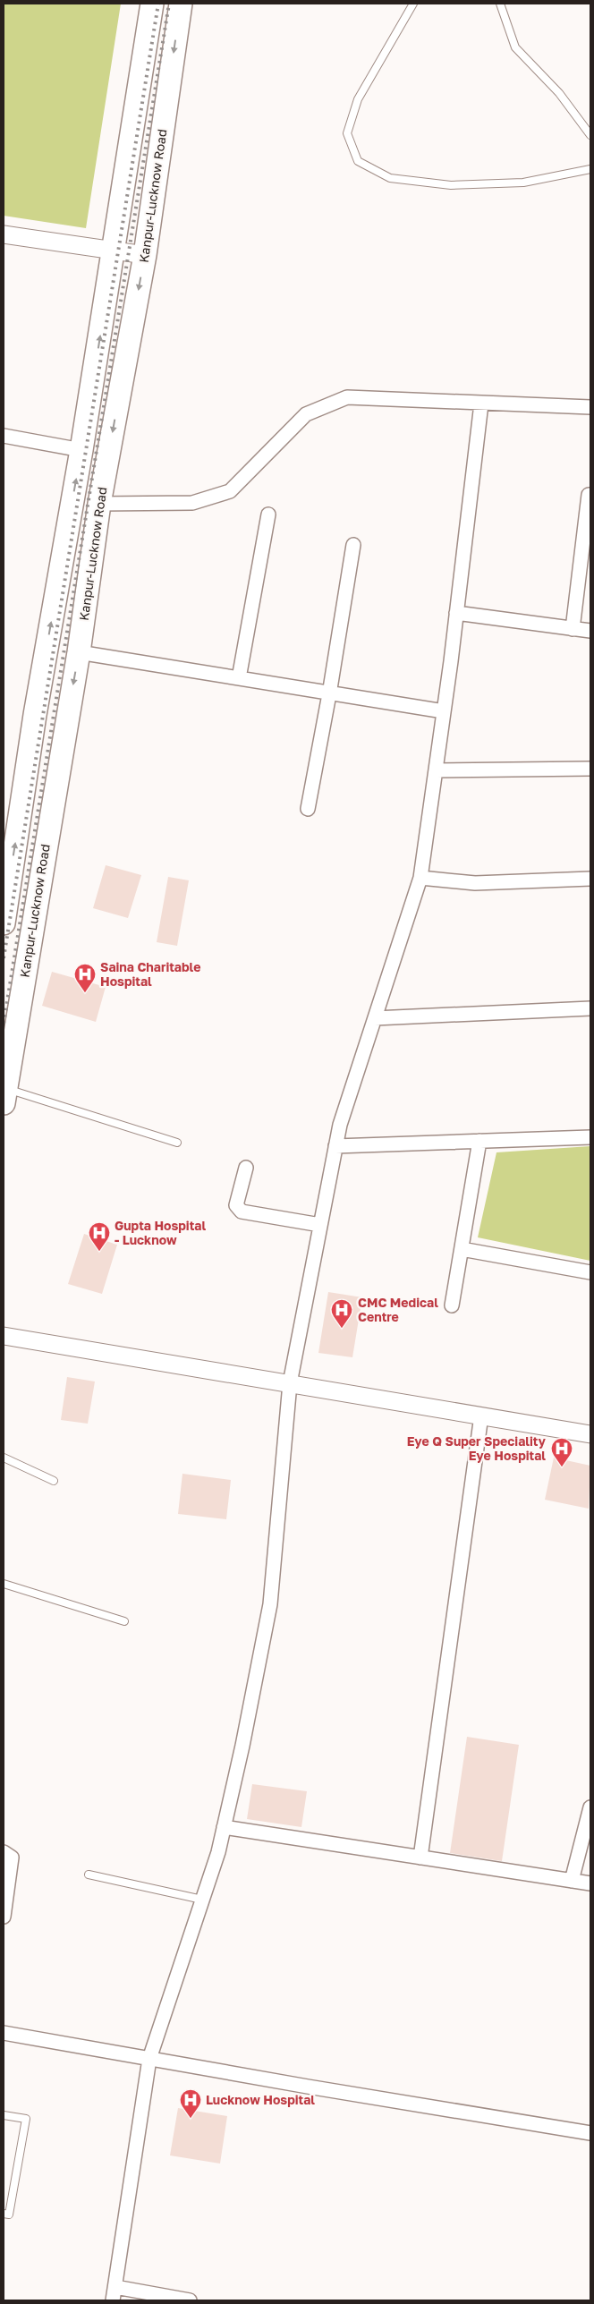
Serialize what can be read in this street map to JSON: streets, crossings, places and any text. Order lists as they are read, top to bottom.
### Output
{
  "streets": {
    "highway": ["Kanpur-Lucknow Road"]
  },
  "places": {
    "hospital": [
      "Saina Charitable Hospital",
      "Gupta Hospital - Lucknow",
      "CMC Medical Centre",
      "Eye Q Super Speciality Eye Hospital",
      "Lucknow Hospital"
    ]
  }
}
